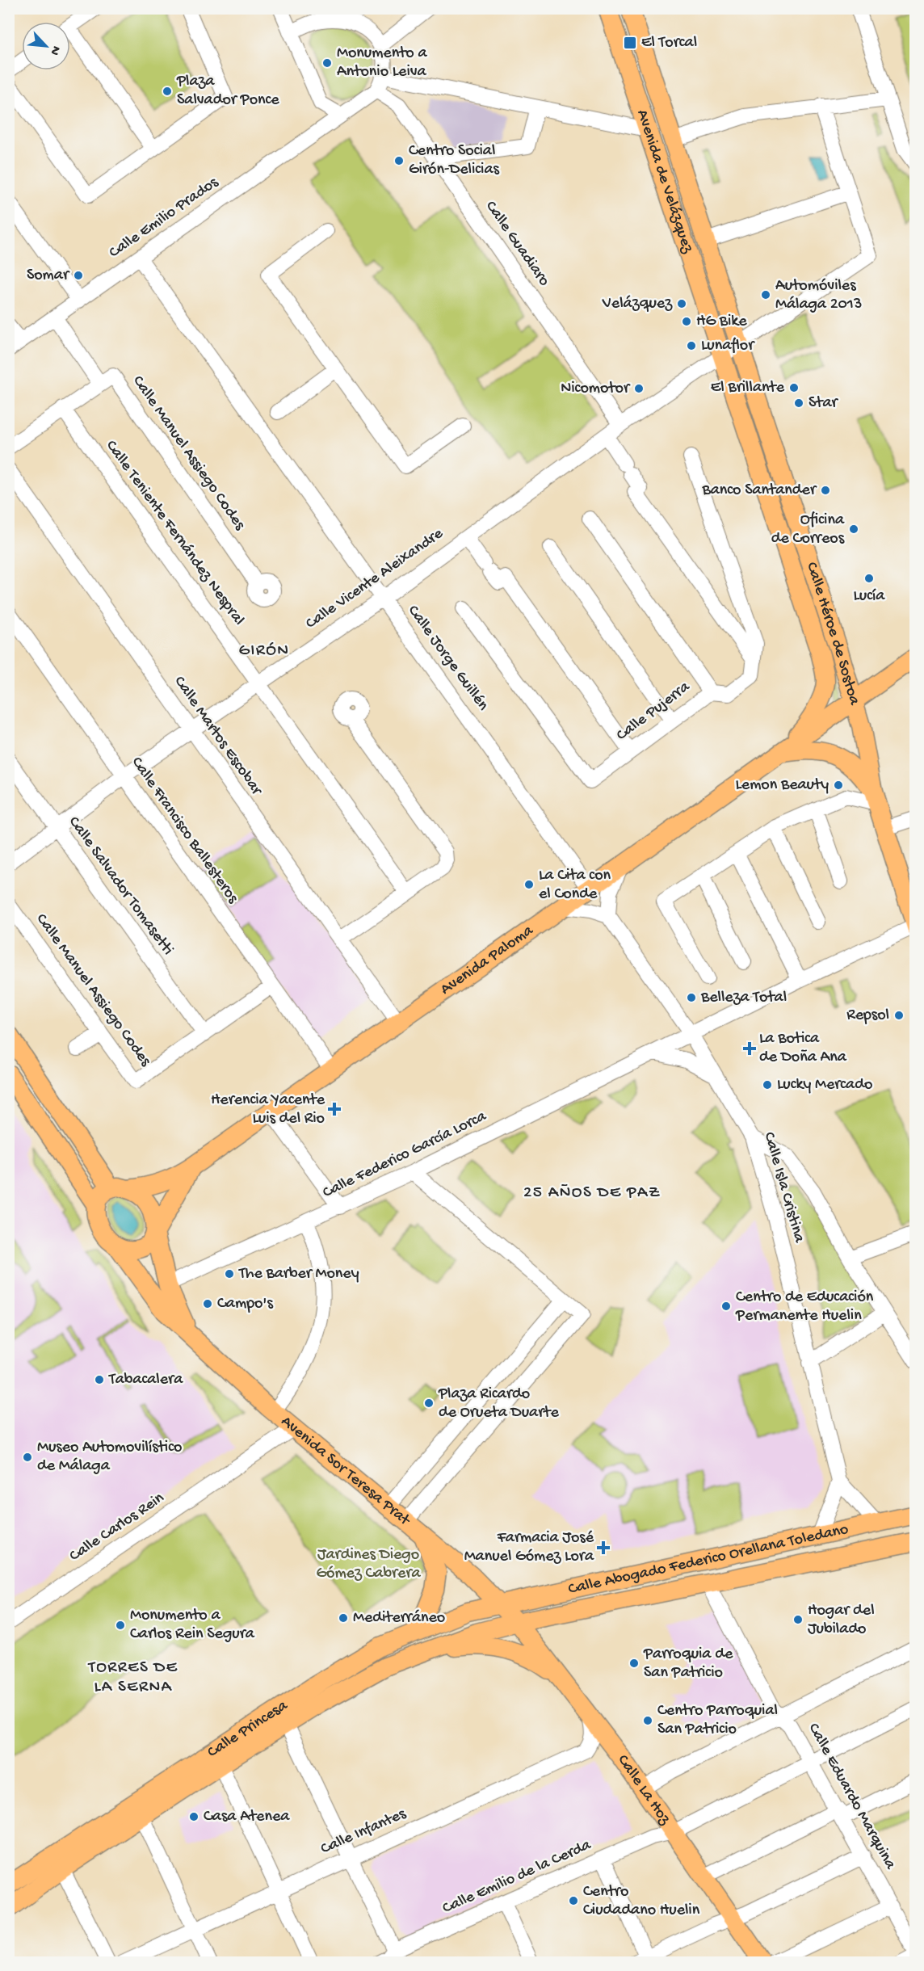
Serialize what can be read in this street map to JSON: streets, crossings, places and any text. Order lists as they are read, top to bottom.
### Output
{
  "streets": {
    "main road": [
      "Avenida de Velázquez",
      "Calle Héroe de Sostoa",
      "Avenida Paloma",
      "Avenida Sor Teresa Prat",
      "Calle Abogado Federico Orellana Toledano",
      "Calle Princesa",
      "Calle La Hoz"
    ],
    "street": [
      "Calle Emilio Prados",
      "Calle Guadiaro",
      "Calle Manuel Assiego Codes",
      "Calle Teniente Fernández Nespral",
      "Calle Vicente Aleixandre",
      "Calle Jorge Guillén",
      "Calle Pujerra",
      "Calle Martos Escobar",
      "Calle Francisco Ballesteros",
      "Calle Salvador Tomasetti",
      "Calle Federico García Lorca",
      "Calle Isla Cristina",
      "Calle Carlos Rein",
      "Calle Eduardo Marquina",
      "Calle Infantes",
      "Calle Emilio de la Cerda"
    ]
  },
  "crossings": [
    ["Avenida de Velázquez", "Calle Vicente Aleixandre"],
    ["Avenida de Velázquez", "Calle Héroe de Sostoa"],
    ["Calle Emilio Prados", "Calle Guadiaro"],
    ["Calle Emilio Prados", "Calle Jorge Guillén"],
    ["Calle Guadiaro", "Calle Vicente Aleixandre"],
    ["Calle Manuel Assiego Codes", "Calle Francisco Ballesteros"],
    ["Calle Manuel Assiego Codes", "Calle Salvador Tomasetti"],
    ["Calle Teniente Fernández Nespral", "Calle Vicente Aleixandre"],
    ["Calle Vicente Aleixandre", "Calle Héroe de Sostoa"],
    ["Calle Vicente Aleixandre", "Calle Jorge Guillén"],
    ["Calle Vicente Aleixandre", "Calle Martos Escobar"],
    ["Calle Vicente Aleixandre", "Calle Francisco Ballesteros"],
    ["Calle Vicente Aleixandre", "Calle Salvador Tomasetti"],
    ["Calle Héroe de Sostoa", "Avenida Paloma"],
    ["Calle Héroe de Sostoa", "Calle Federico García Lorca"],
    ["Calle Jorge Guillén", "Avenida Paloma"],
    ["Calle Martos Escobar", "Avenida Paloma"],
    ["Calle Francisco Ballesteros", "Avenida Paloma"],
    ["Avenida Paloma", "Avenida Sor Teresa Prat"],
    ["Calle Federico García Lorca", "Calle Isla Cristina"],
    ["Calle Federico García Lorca", "Avenida Sor Teresa Prat"],
    ["Calle Isla Cristina", "Calle Abogado Federico Orellana Toledano"],
    ["Avenida Sor Teresa Prat", "Calle Carlos Rein"],
    ["Avenida Sor Teresa Prat", "Calle Abogado Federico Orellana Toledano"],
    ["Avenida Sor Teresa Prat", "Calle Princesa"],
    ["Avenida Sor Teresa Prat", "Calle La Hoz"],
    ["Calle Abogado Federico Orellana Toledano", "Calle Princesa"],
    ["Calle Abogado Federico Orellana Toledano", "Calle La Hoz"],
    ["Calle Abogado Federico Orellana Toledano", "Calle Eduardo Marquina"],
    ["Calle Princesa", "Calle La Hoz"],
    ["Calle La Hoz", "Calle Infantes"],
    ["Calle La Hoz", "Calle Emilio de la Cerda"],
    ["Calle Eduardo Marquina", "Calle Emilio de la Cerda"]
  ],
  "districts": ["GIRÓN", "25 AÑOS DE PAZ", "TORRES DE LA SERNA"],
  "parks": ["Jardines Diego Gómez Cabrera"],
  "places": {
    "transit": ["El Torcal"],
    "other": [
      "Monumento a Antonio Leiva",
      "Plaza Salvador Ponce",
      "Centro Social Girón-Delicias",
      "Somar",
      "Automóviles Málaga 2013",
      "Velázquez",
      "HG Bike",
      "Lunaflor",
      "El Brillante",
      "Nicomotor",
      "Star",
      "Banco Santander",
      "Oficina de Correos",
      "Lucía",
      "Lemon Beauty",
      "La Cita con el Conde",
      "Belleza Total",
      "Repsol",
      "Lucky Mercado",
      "The Barber Money",
      "Campo's",
      "Centro de Educación Permanente Huelin",
      "Tabacalera",
      "Plaza Ricardo de Orueta Duarte",
      "Museo Automovilístico de Málaga",
      "Mediterráneo",
      "Hogar del Jubilado",
      "Monumento a Carlos Rein Segura",
      "Parroquia de San Patricio",
      "Centro Parroquial San Patricio",
      "Casa Atenea",
      "Centro Ciudadano Huelin"
    ],
    "health": ["La Botica de Doña Ana", "Herencia Yacente Luis del Rio", "Farmacia José Manuel Gómez Lora"]
  },
  "north": "bottom right"
}
